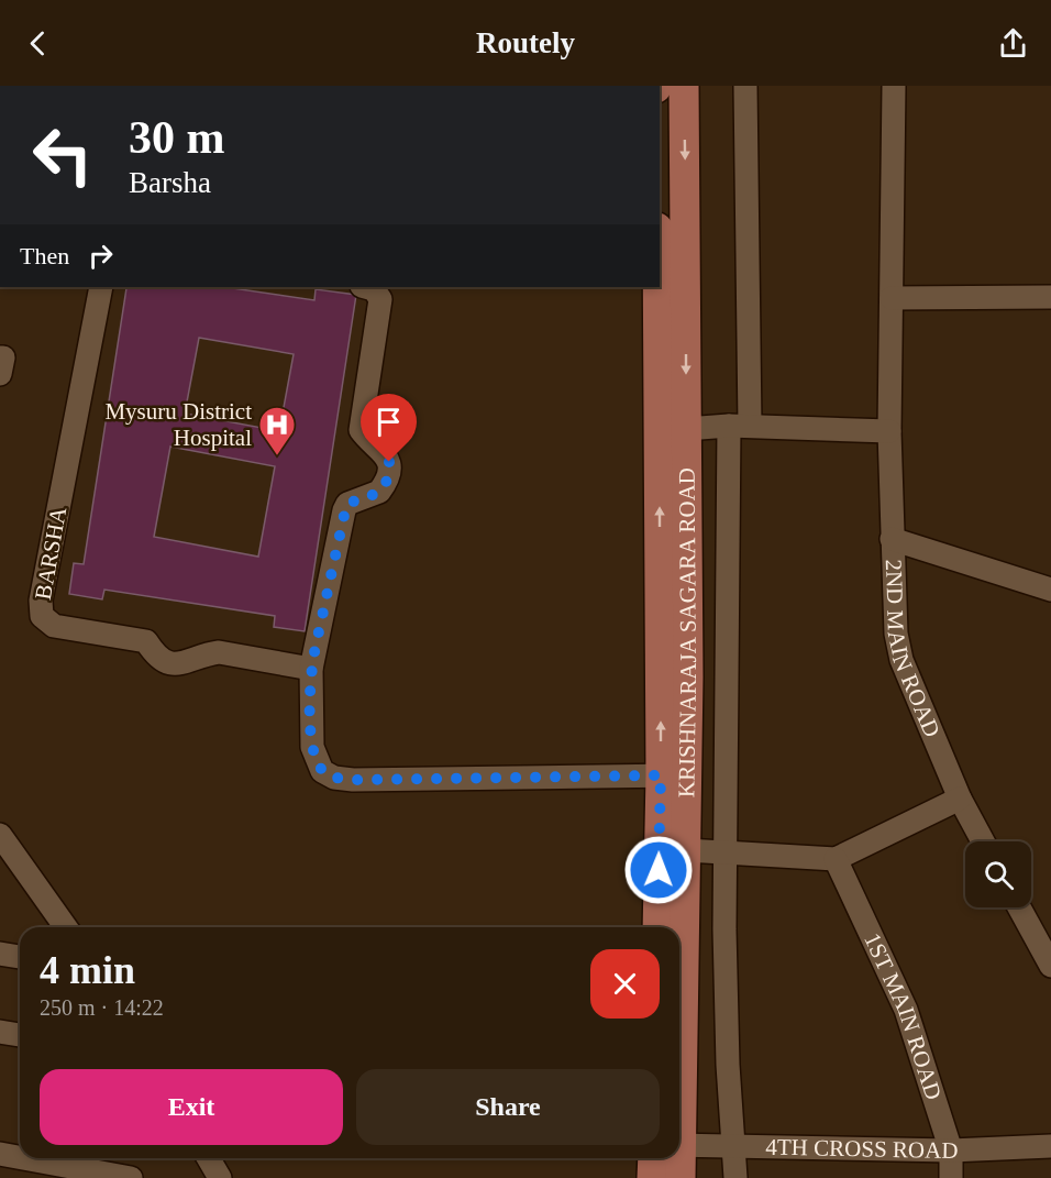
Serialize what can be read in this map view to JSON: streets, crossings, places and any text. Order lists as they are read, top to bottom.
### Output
{
  "streets": {
    "main road": ["KRISHNARAJA SAGARA ROAD"],
    "street": [
      "BARSHA",
      "2ND MAIN ROAD",
      "1ST MAIN ROAD",
      "4TH CROSS ROAD"
    ]
  },
  "crossings": [
    ["1ST MAIN ROAD", "4TH CROSS ROAD"]
  ],
  "places": {
    "hospital": ["Mysuru District Hospital"]
  },
  "page": {
    "header": "Routely",
    "turn": ["30 m", "Barsha"],
    "then": "Then",
    "heading": ["4 min", "250 m · 14:22"],
    "buttons": ["Exit", "Share"]
  }
}
